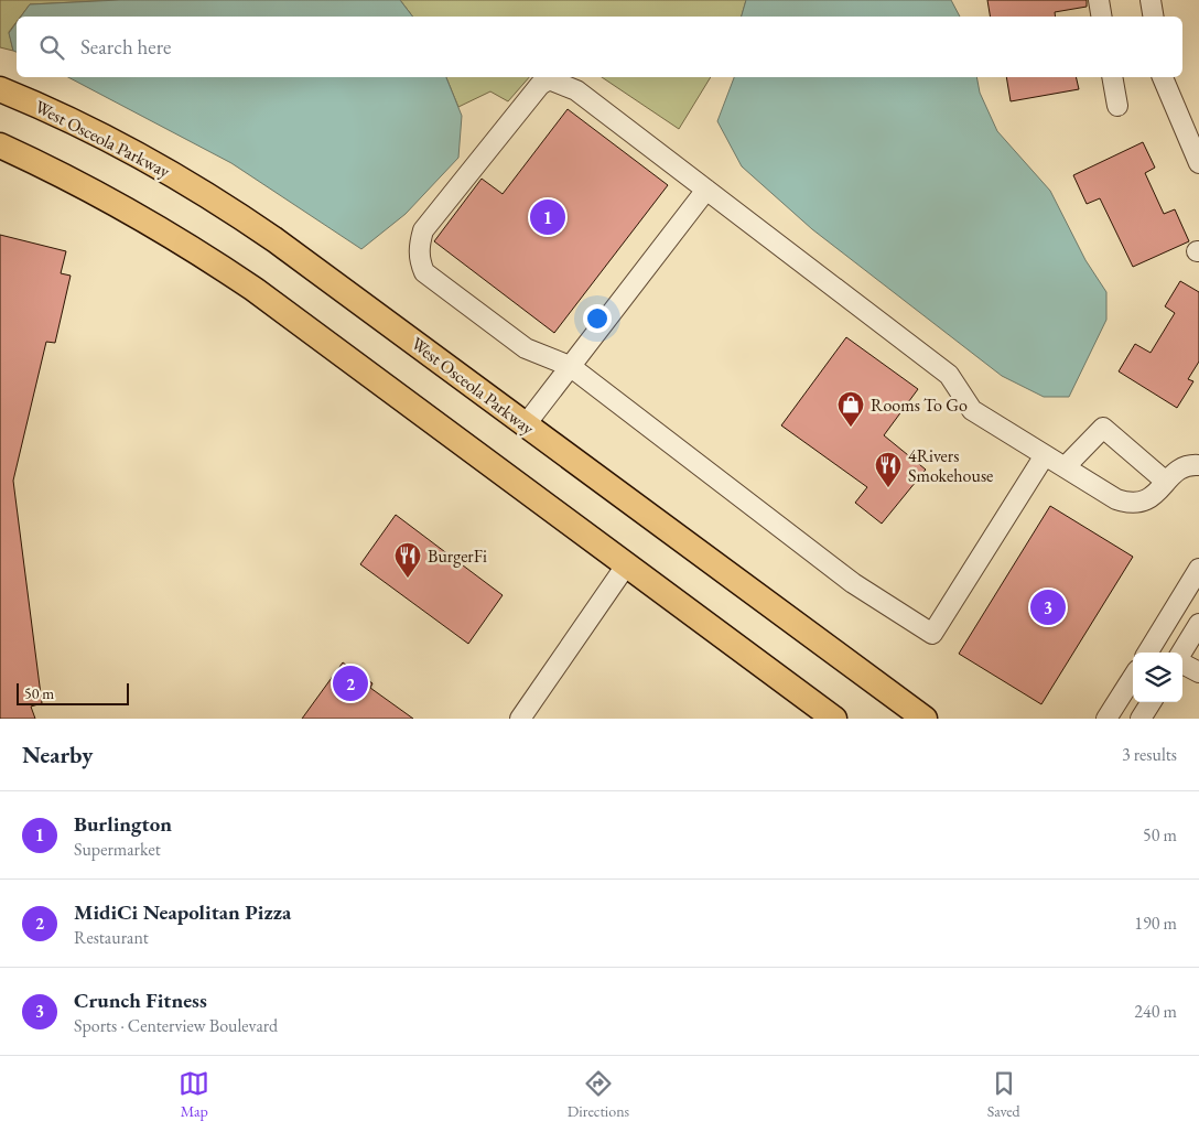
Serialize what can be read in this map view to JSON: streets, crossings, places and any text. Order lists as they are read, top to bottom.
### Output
{
  "streets": {
    "main road": ["West Osceola Parkway"]
  },
  "places": {
    "shop": ["Rooms To Go"],
    "restaurant": ["4Rivers Smokehouse", "BurgerFi"]
  },
  "scale_bar": "50 m",
  "page": {
    "search": "Search here",
    "pins": ["1", "3", "2"],
    "scale": "50 m",
    "heading": ["Nearby", "3 results"],
    "list": [
      {
        "mark": "1",
        "name": "Burlington",
        "note": "Supermarket",
        "value": "50 m"
      },
      {
        "mark": "2",
        "name": "MidiCi Neapolitan Pizza",
        "note": "Restaurant",
        "value": "190 m"
      },
      {
        "mark": "3",
        "name": "Crunch Fitness",
        "note": "Sports · Centerview Boulevard",
        "value": "240 m"
      }
    ],
    "nav": ["Map", "Directions", "Saved"]
  }
}
